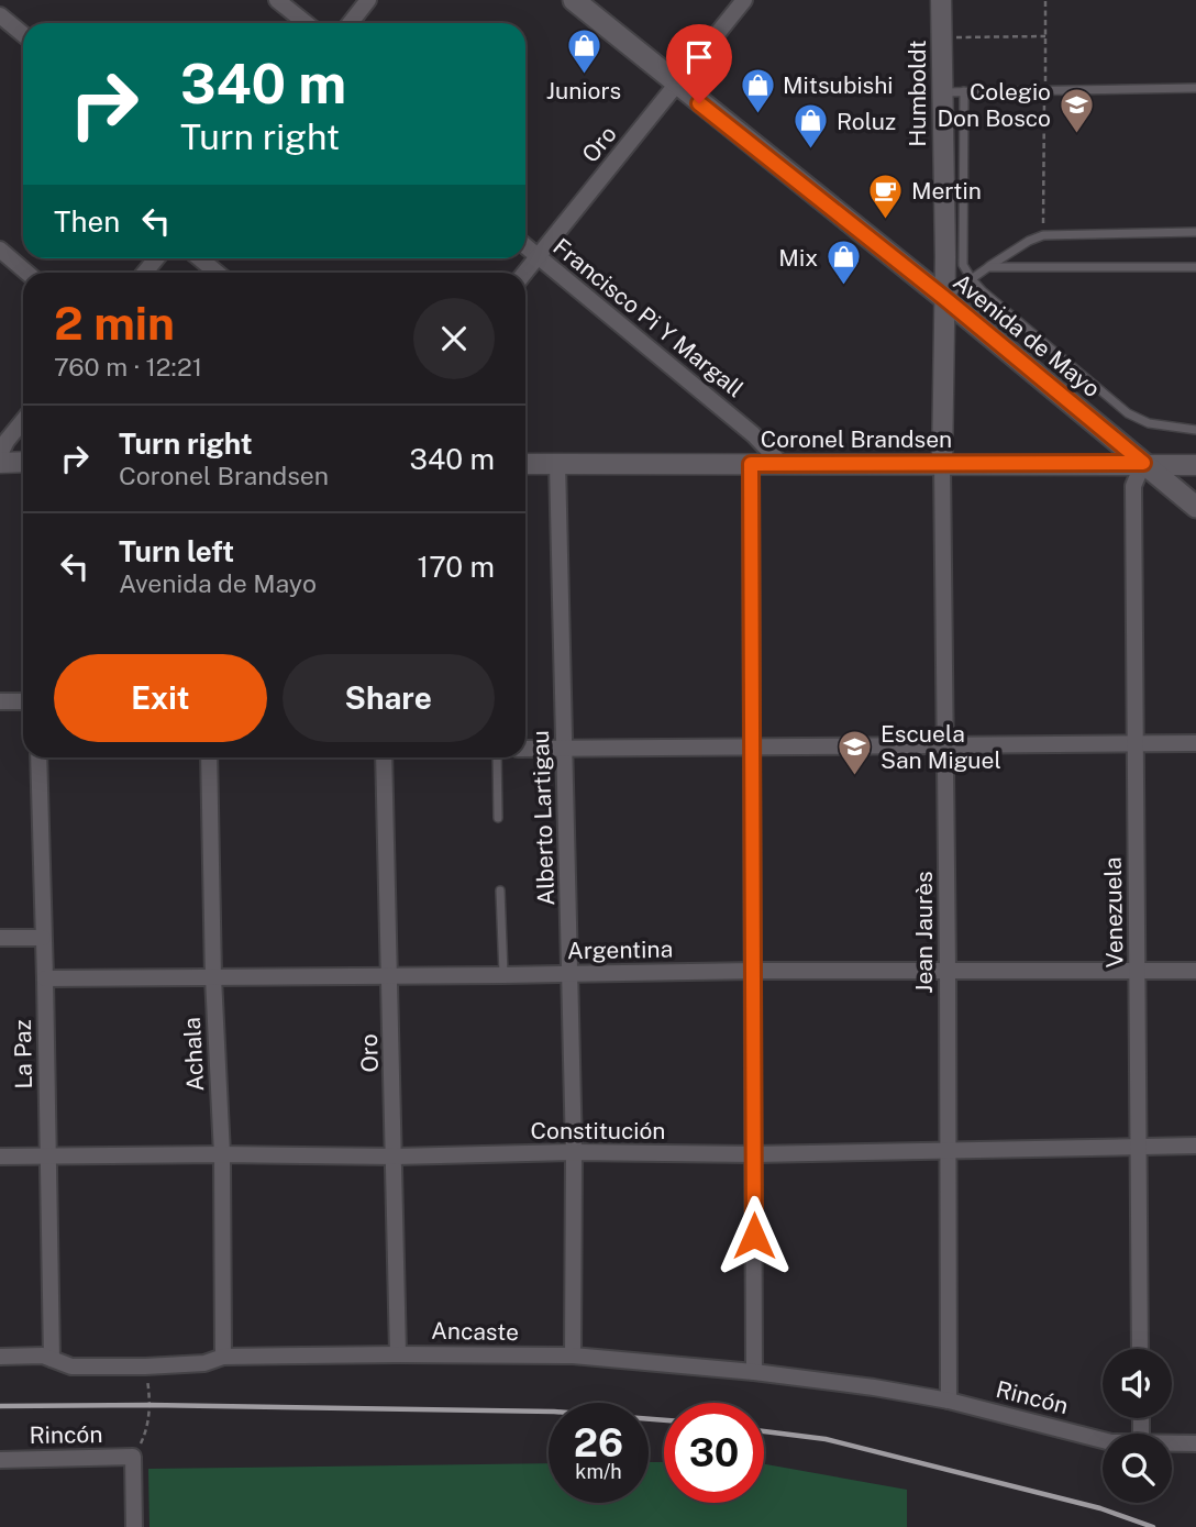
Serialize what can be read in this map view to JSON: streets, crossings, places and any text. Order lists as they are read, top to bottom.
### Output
{
  "streets": {
    "main road": ["Avenida de Mayo"],
    "street": [
      "Humboldt",
      "Oro",
      "Francisco Pi Y Margall",
      "Coronel Brandsen",
      "Alberto Lartigau",
      "Venezuela",
      "Jean Jaurès",
      "Argentina",
      "La Paz",
      "Achala",
      "Constitución",
      "Ancaste",
      "Rincón"
    ]
  },
  "crossings": [
    ["Humboldt", "Avenida de Mayo"],
    ["Humboldt", "Coronel Brandsen"],
    ["Humboldt", "Jean Jaurès"],
    ["Oro", "Francisco Pi Y Margall"],
    ["Oro", "Avenida de Mayo"],
    ["Oro", "Argentina"],
    ["Oro", "Constitución"],
    ["Oro", "Ancaste"],
    ["Francisco Pi Y Margall", "Coronel Brandsen"],
    ["Avenida de Mayo", "Coronel Brandsen"],
    ["Avenida de Mayo", "Venezuela"],
    ["Coronel Brandsen", "Alberto Lartigau"],
    ["Coronel Brandsen", "Venezuela"],
    ["Coronel Brandsen", "Jean Jaurès"],
    ["Alberto Lartigau", "Argentina"],
    ["Alberto Lartigau", "Constitución"],
    ["Alberto Lartigau", "Ancaste"],
    ["Venezuela", "Argentina"],
    ["Venezuela", "Constitución"],
    ["Jean Jaurès", "Argentina"],
    ["Jean Jaurès", "Constitución"],
    ["Jean Jaurès", "Ancaste"],
    ["Jean Jaurès", "Rincón"],
    ["Argentina", "La Paz"],
    ["Argentina", "Achala"],
    ["La Paz", "Constitución"],
    ["La Paz", "Ancaste"],
    ["Achala", "Constitución"],
    ["Achala", "Ancaste"],
    ["Ancaste", "Rincón"]
  ],
  "places": {
    "shop": [
      "Juniors",
      "Mitsubishi",
      "Roluz",
      "Mix"
    ],
    "school or university": ["Colegio Don Bosco", "Escuela San Miguel"],
    "cafe": ["Mertin"]
  },
  "page": {
    "turn": ["340 m", "Turn right"],
    "then": "Then",
    "heading": ["2 min", "760 m · 12:21"],
    "list": [
      {
        "name": "Turn right",
        "note": "Coronel Brandsen",
        "value": "340 m"
      },
      {
        "name": "Turn left",
        "note": "Avenida de Mayo",
        "value": "170 m"
      }
    ],
    "buttons": ["Exit", "Share"],
    "speed": "26 km/h",
    "limit": "30"
  }
}
